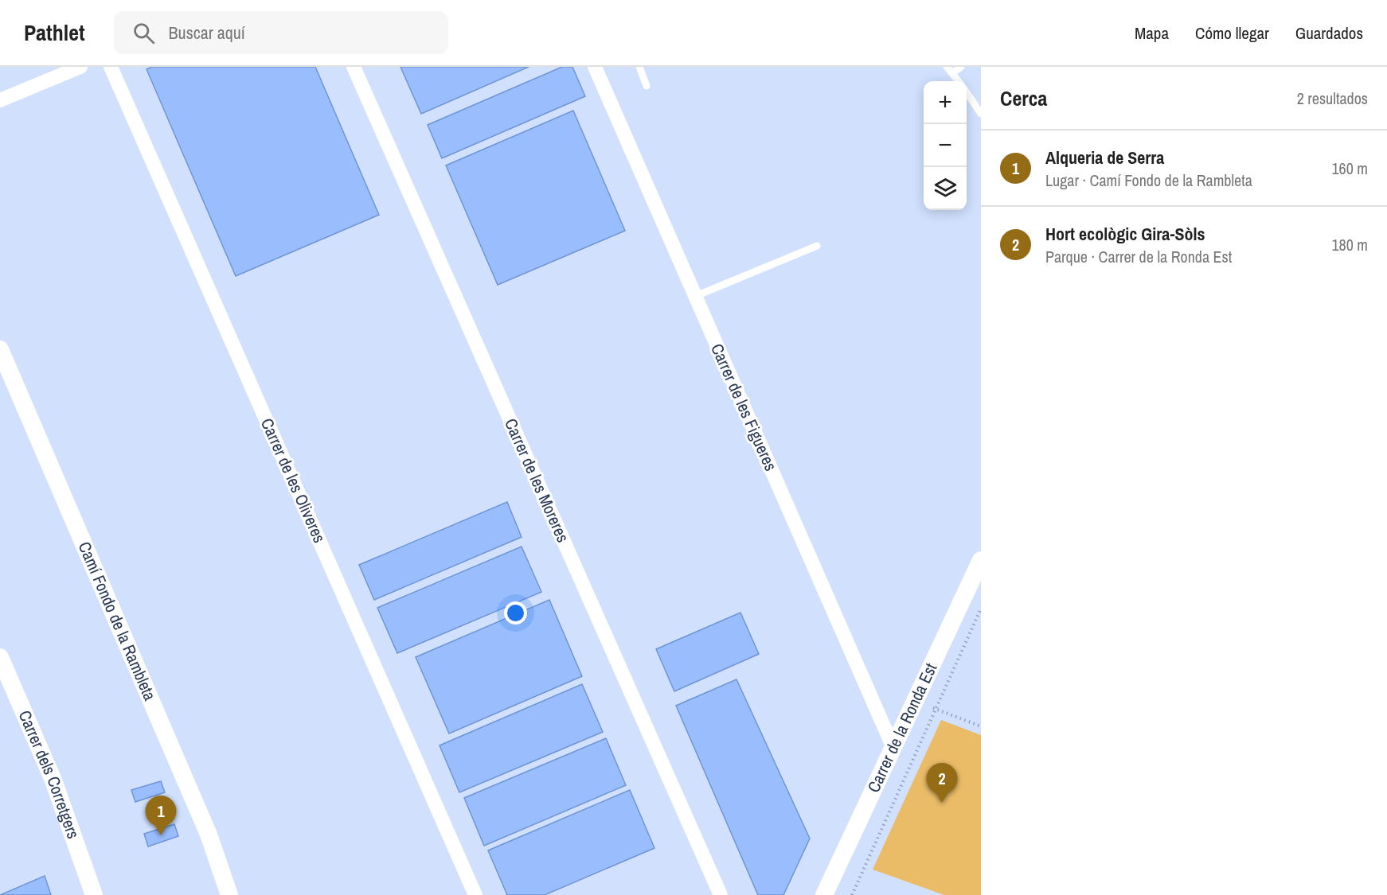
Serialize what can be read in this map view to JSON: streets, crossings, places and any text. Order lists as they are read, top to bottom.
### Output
{
  "streets": {
    "street": [
      "Carrer de les Figueres",
      "Carrer de les Oliveres",
      "Carrer de les Moreres",
      "Camí Fondo de la Rambleta",
      "Carrer de la Ronda Est",
      "Carrer dels Corretgers"
    ]
  },
  "crossings": [
    ["Carrer de les Figueres", "Carrer de la Ronda Est"]
  ],
  "page": {
    "header": "Pathlet",
    "search": "Buscar aquí",
    "nav": ["Mapa", "Cómo llegar", "Guardados"],
    "heading": ["Cerca", "2 resultados"],
    "map_buttons": ["+", "−"],
    "list": [
      {
        "mark": "1",
        "name": "Alqueria de Serra",
        "note": "Lugar · Camí Fondo de la Rambleta",
        "value": "160 m"
      },
      {
        "mark": "2",
        "name": "Hort ecològic Gira-Sòls",
        "note": "Parque · Carrer de la Ronda Est",
        "value": "180 m"
      }
    ],
    "pins": ["2", "1"]
  }
}
